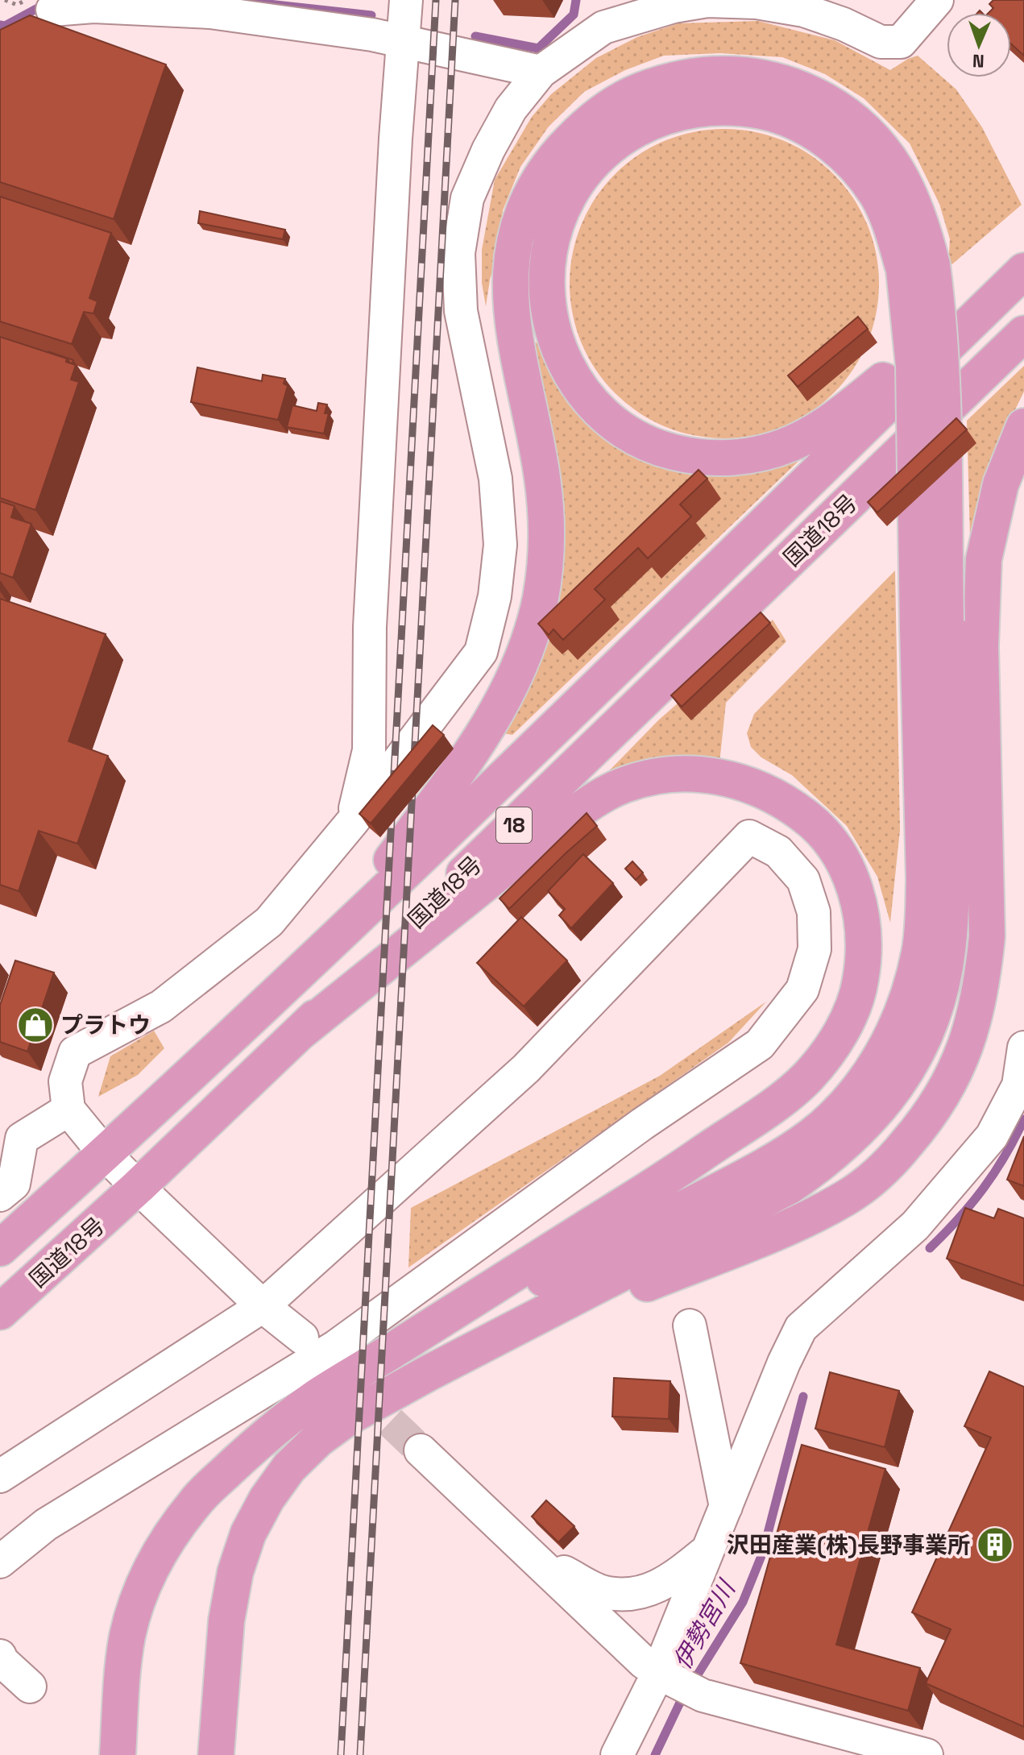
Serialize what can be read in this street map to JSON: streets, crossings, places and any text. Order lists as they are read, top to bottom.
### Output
{
  "streets": {
    "highway": ["国道18号", "18"]
  },
  "water": ["伊勢宮川"],
  "places": {
    "shop": ["プラトウ"],
    "building": ["沢田産業(株)長野事業所"]
  },
  "north": "bottom"
}
